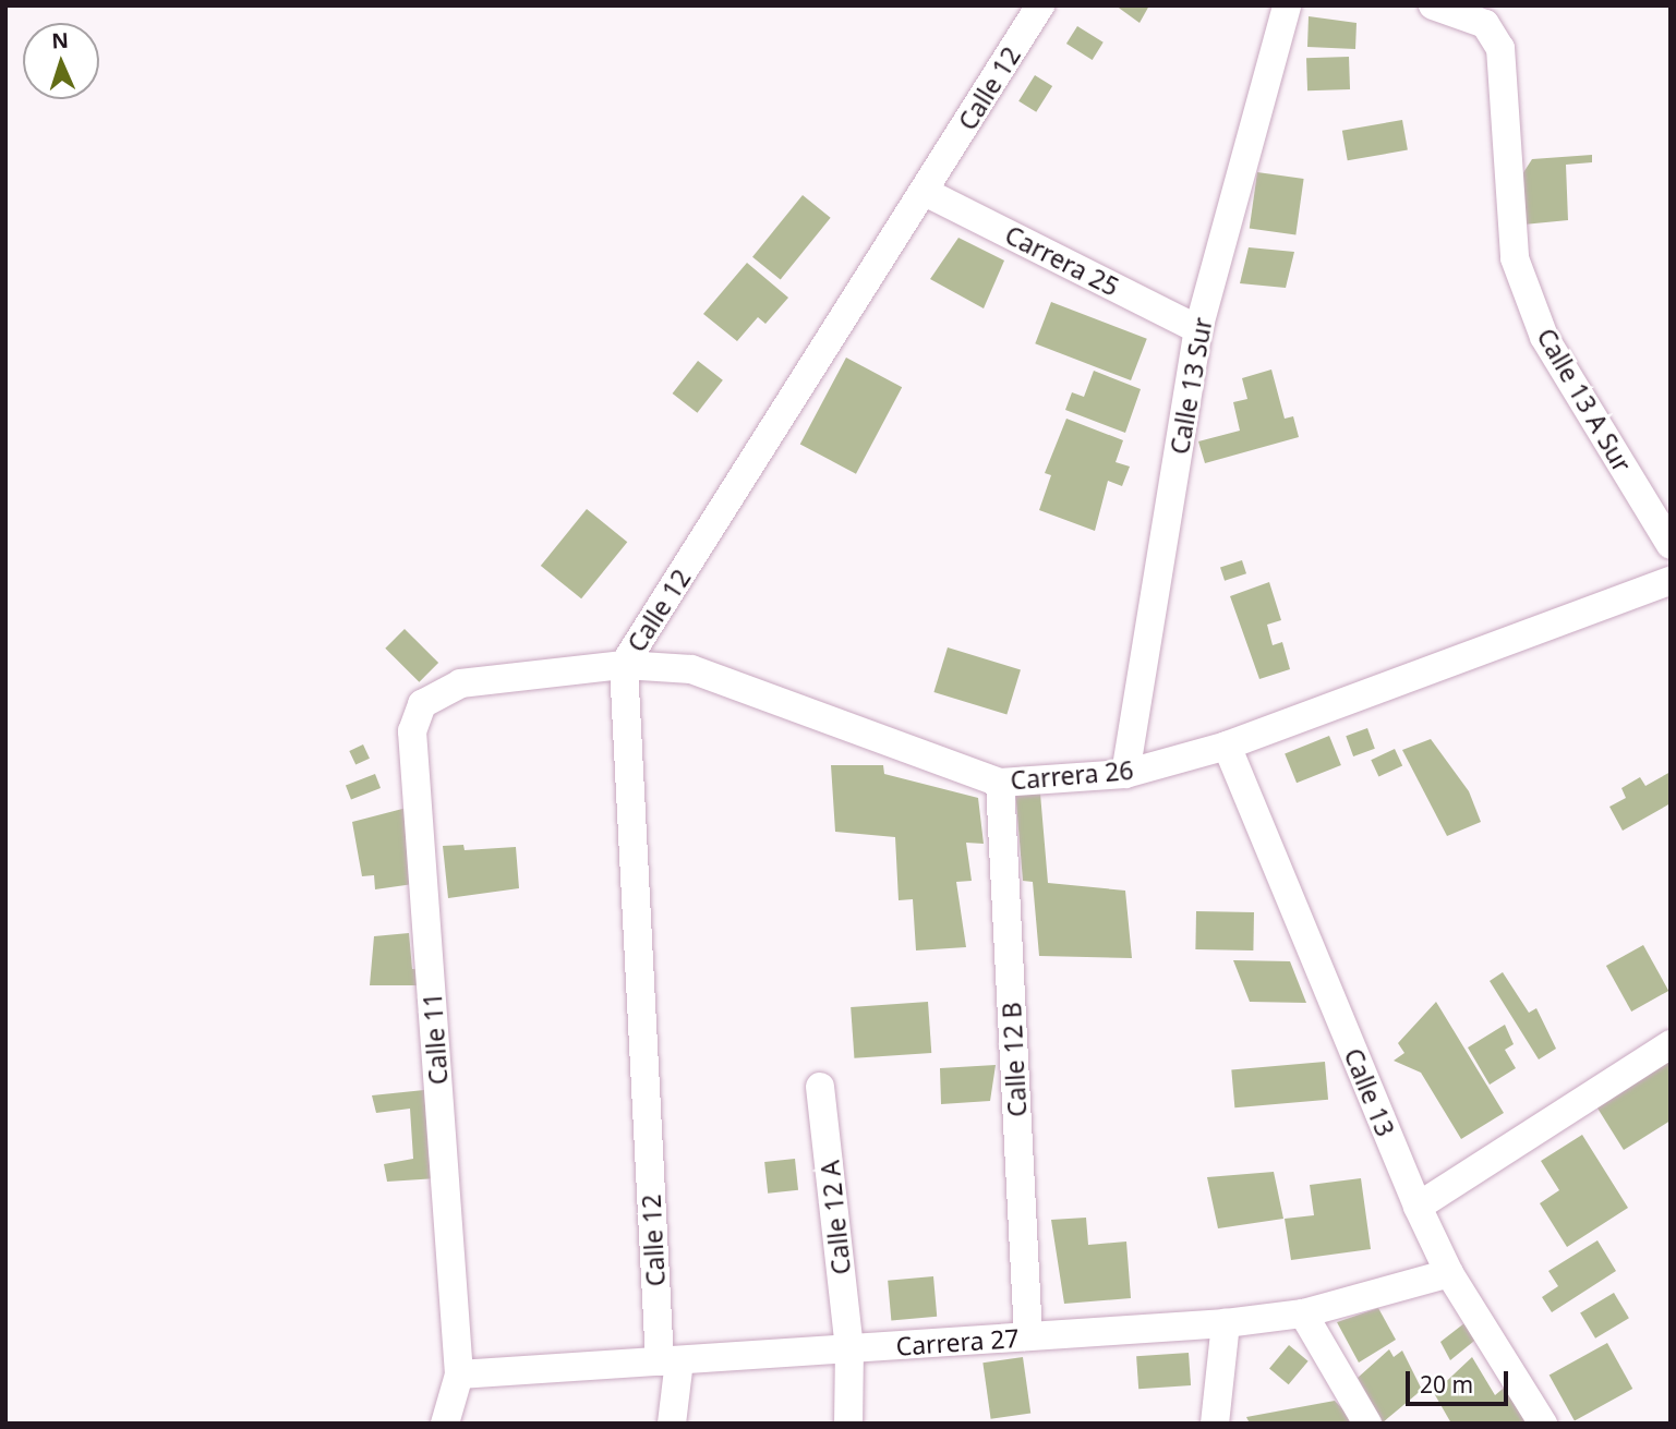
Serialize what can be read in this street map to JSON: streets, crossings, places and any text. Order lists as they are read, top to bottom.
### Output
{
  "streets": {
    "street": [
      "Calle 12",
      "Carrera 25",
      "Calle 13 Sur",
      "Calle 13 A Sur",
      "Carrera 26",
      "Calle 11",
      "Calle 12 B",
      "Calle 13",
      "Calle 12 A",
      "Carrera 27"
    ]
  },
  "crossings": [
    ["Calle 12", "Carrera 25"],
    ["Calle 12", "Carrera 26"],
    ["Calle 12", "Carrera 27"],
    ["Carrera 25", "Calle 13 Sur"],
    ["Calle 13 Sur", "Carrera 26"],
    ["Carrera 26", "Calle 11"],
    ["Carrera 26", "Calle 12 B"],
    ["Carrera 26", "Calle 13"],
    ["Calle 11", "Carrera 27"],
    ["Calle 12 B", "Carrera 27"],
    ["Calle 13", "Carrera 27"],
    ["Calle 12 A", "Carrera 27"]
  ],
  "scale_bar": "20 m",
  "north": "top"
}
